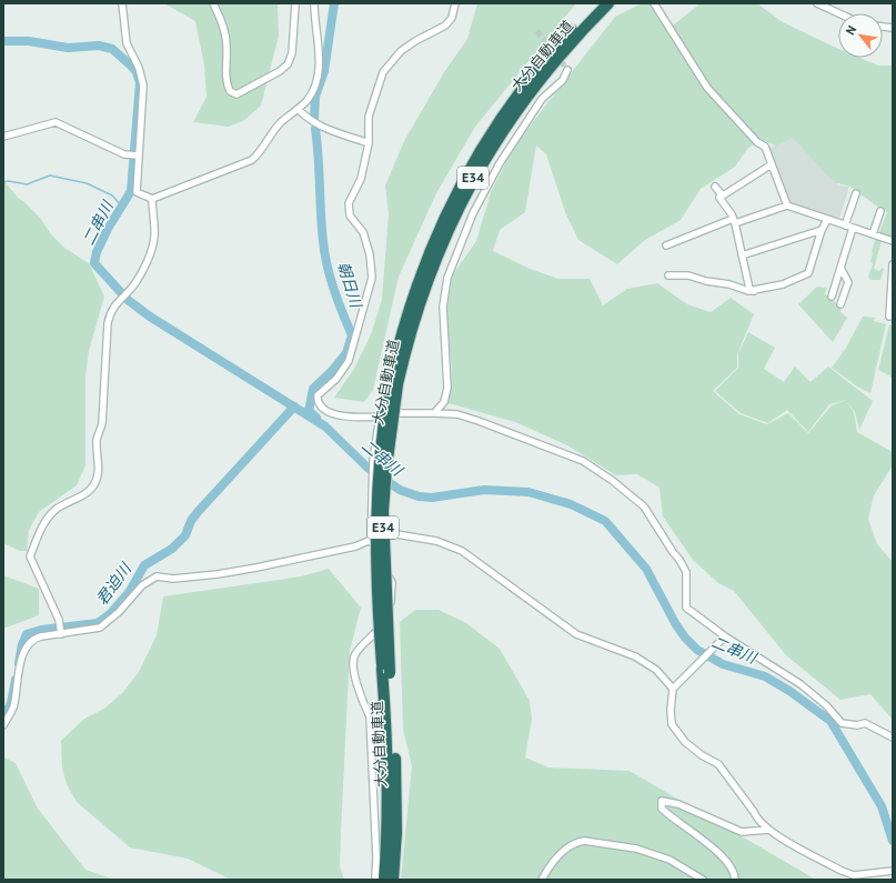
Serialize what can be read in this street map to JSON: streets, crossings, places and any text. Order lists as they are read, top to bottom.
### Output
{
  "streets": {
    "highway": ["大分自動車道", "E34"]
  },
  "water": ["二串川", "朝日川", "君迫川"],
  "north": "top left"
}
